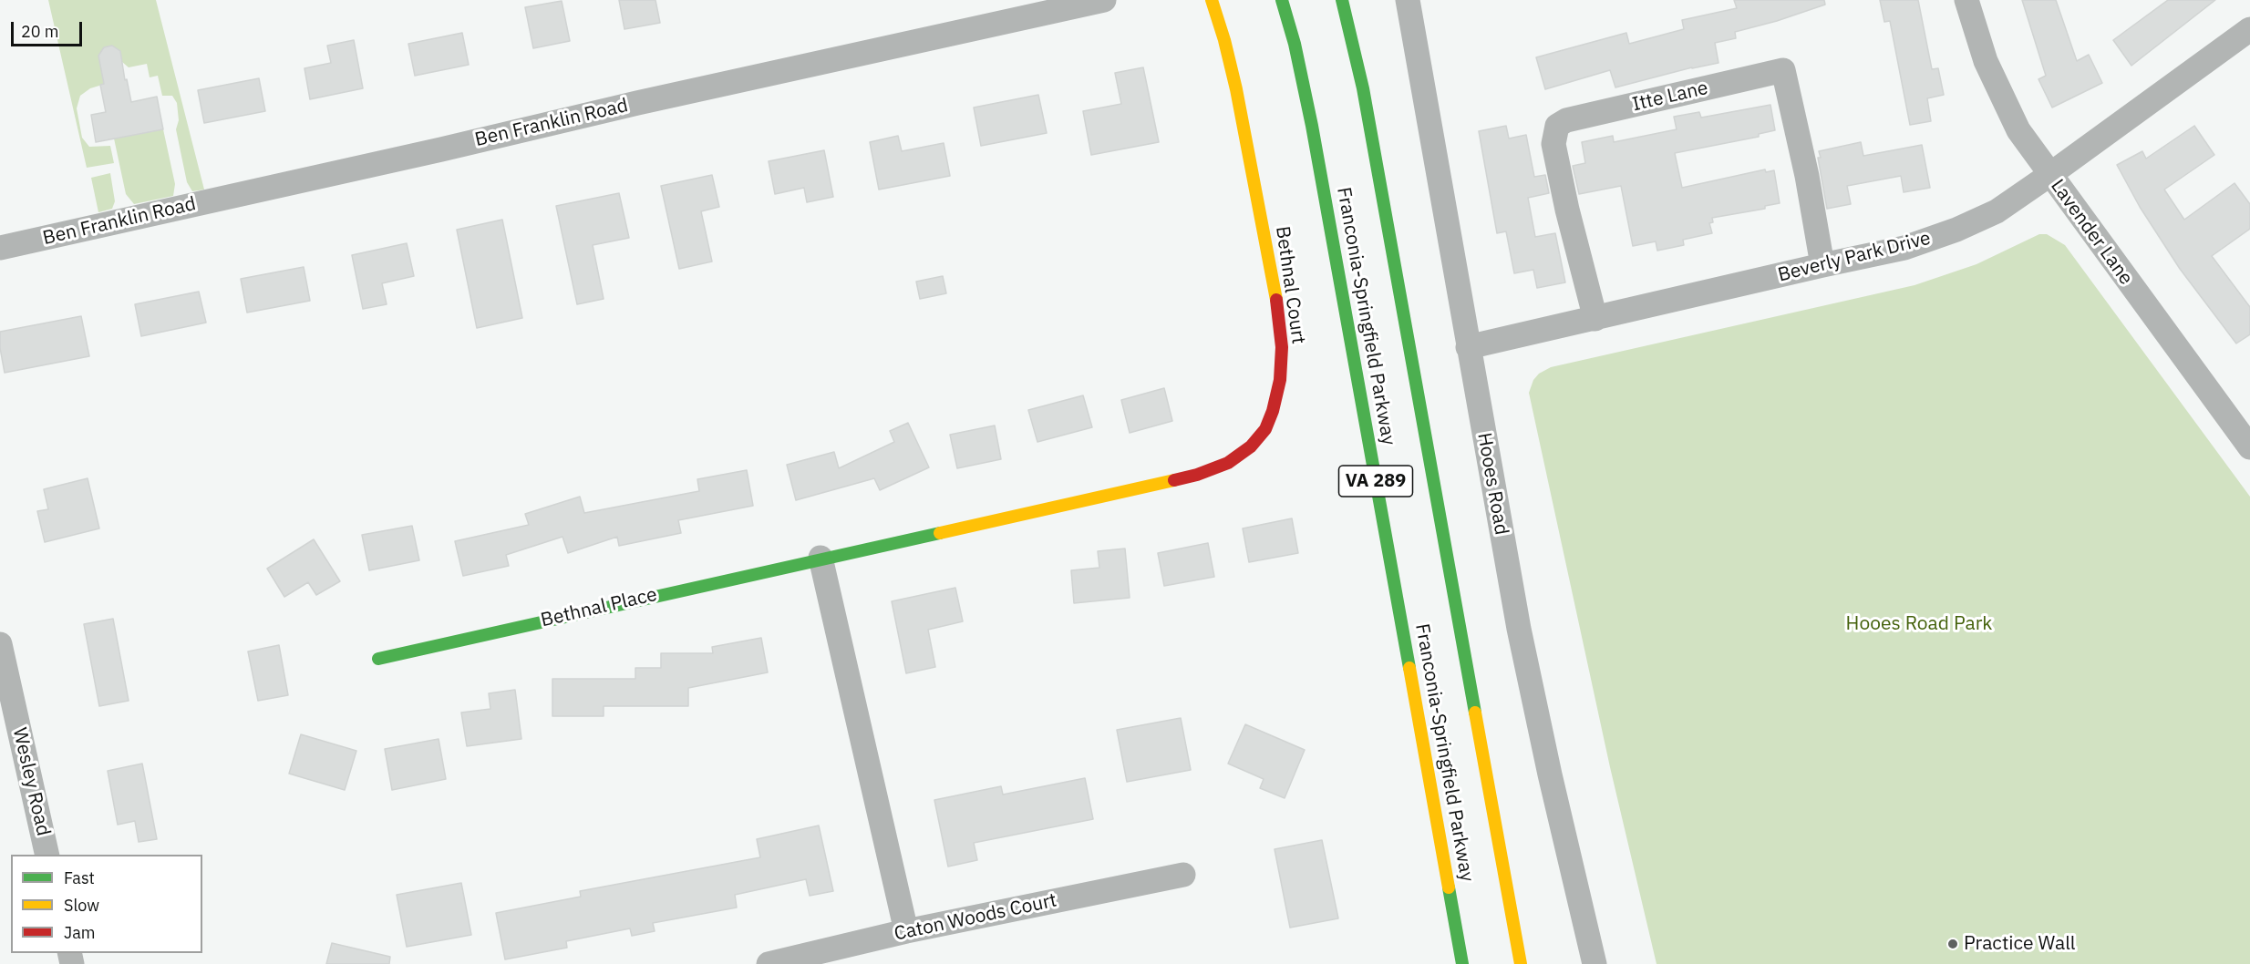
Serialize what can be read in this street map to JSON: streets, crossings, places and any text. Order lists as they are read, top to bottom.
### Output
{
  "streets": {
    "main road": [
      "Bethnal Court",
      "Franconia-Springfield Parkway",
      "VA 289",
      "Bethnal Place"
    ],
    "street": [
      "Itte Lane",
      "Ben Franklin Road",
      "Lavender Lane",
      "Beverly Park Drive",
      "Hooes Road",
      "Wesley Road",
      "Caton Woods Court"
    ]
  },
  "crossings": [
    ["Itte Lane", "Beverly Park Drive"],
    ["Lavender Lane", "Beverly Park Drive"],
    ["Beverly Park Drive", "Hooes Road"],
    ["Bethnal Court", "Bethnal Place"]
  ],
  "parks": ["Hooes Road Park"],
  "places": ["Practice Wall"],
  "legend": ["Fast", "Slow", "Jam"],
  "scale_bar": "20 m"
}
